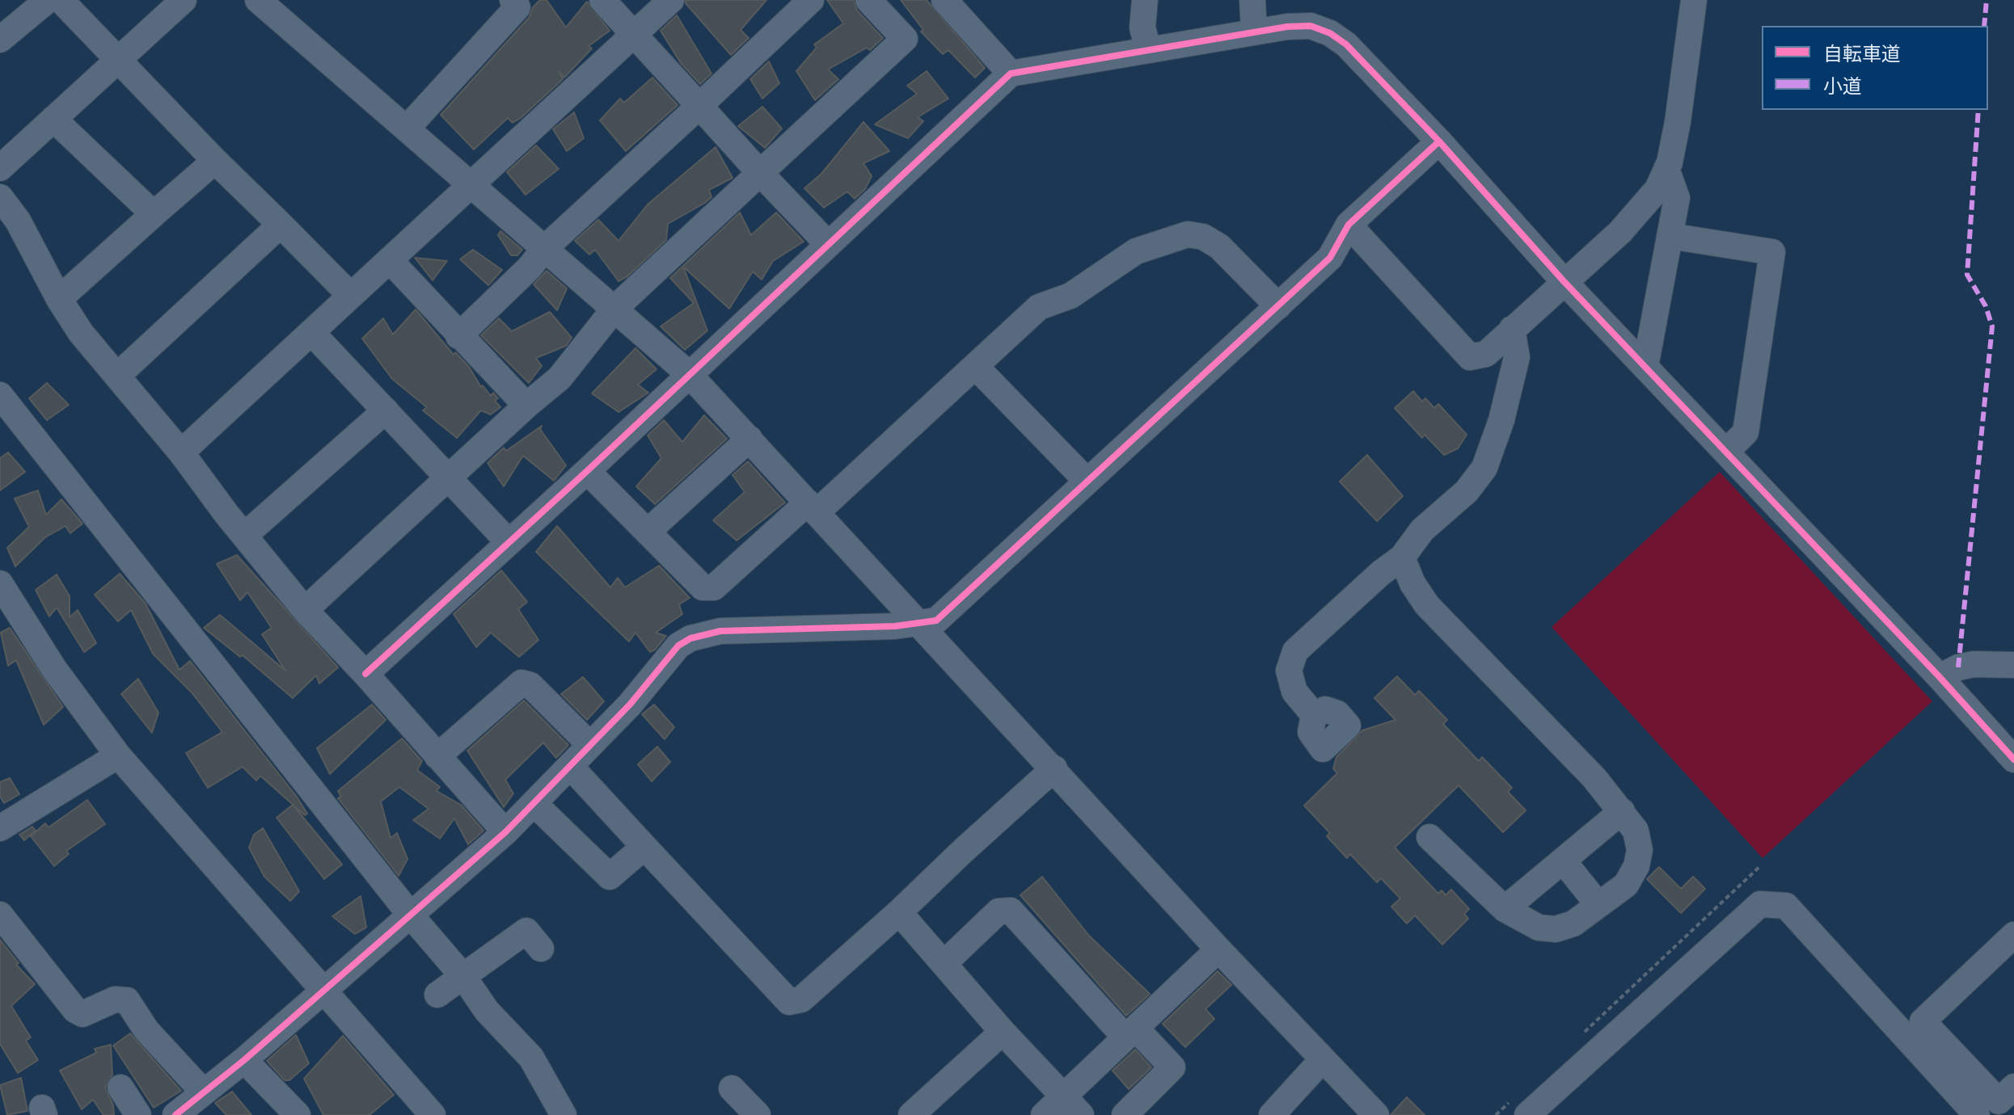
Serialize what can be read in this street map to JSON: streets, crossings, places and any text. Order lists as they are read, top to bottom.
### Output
{
  "legend": ["自転車道", "小道"]
}
